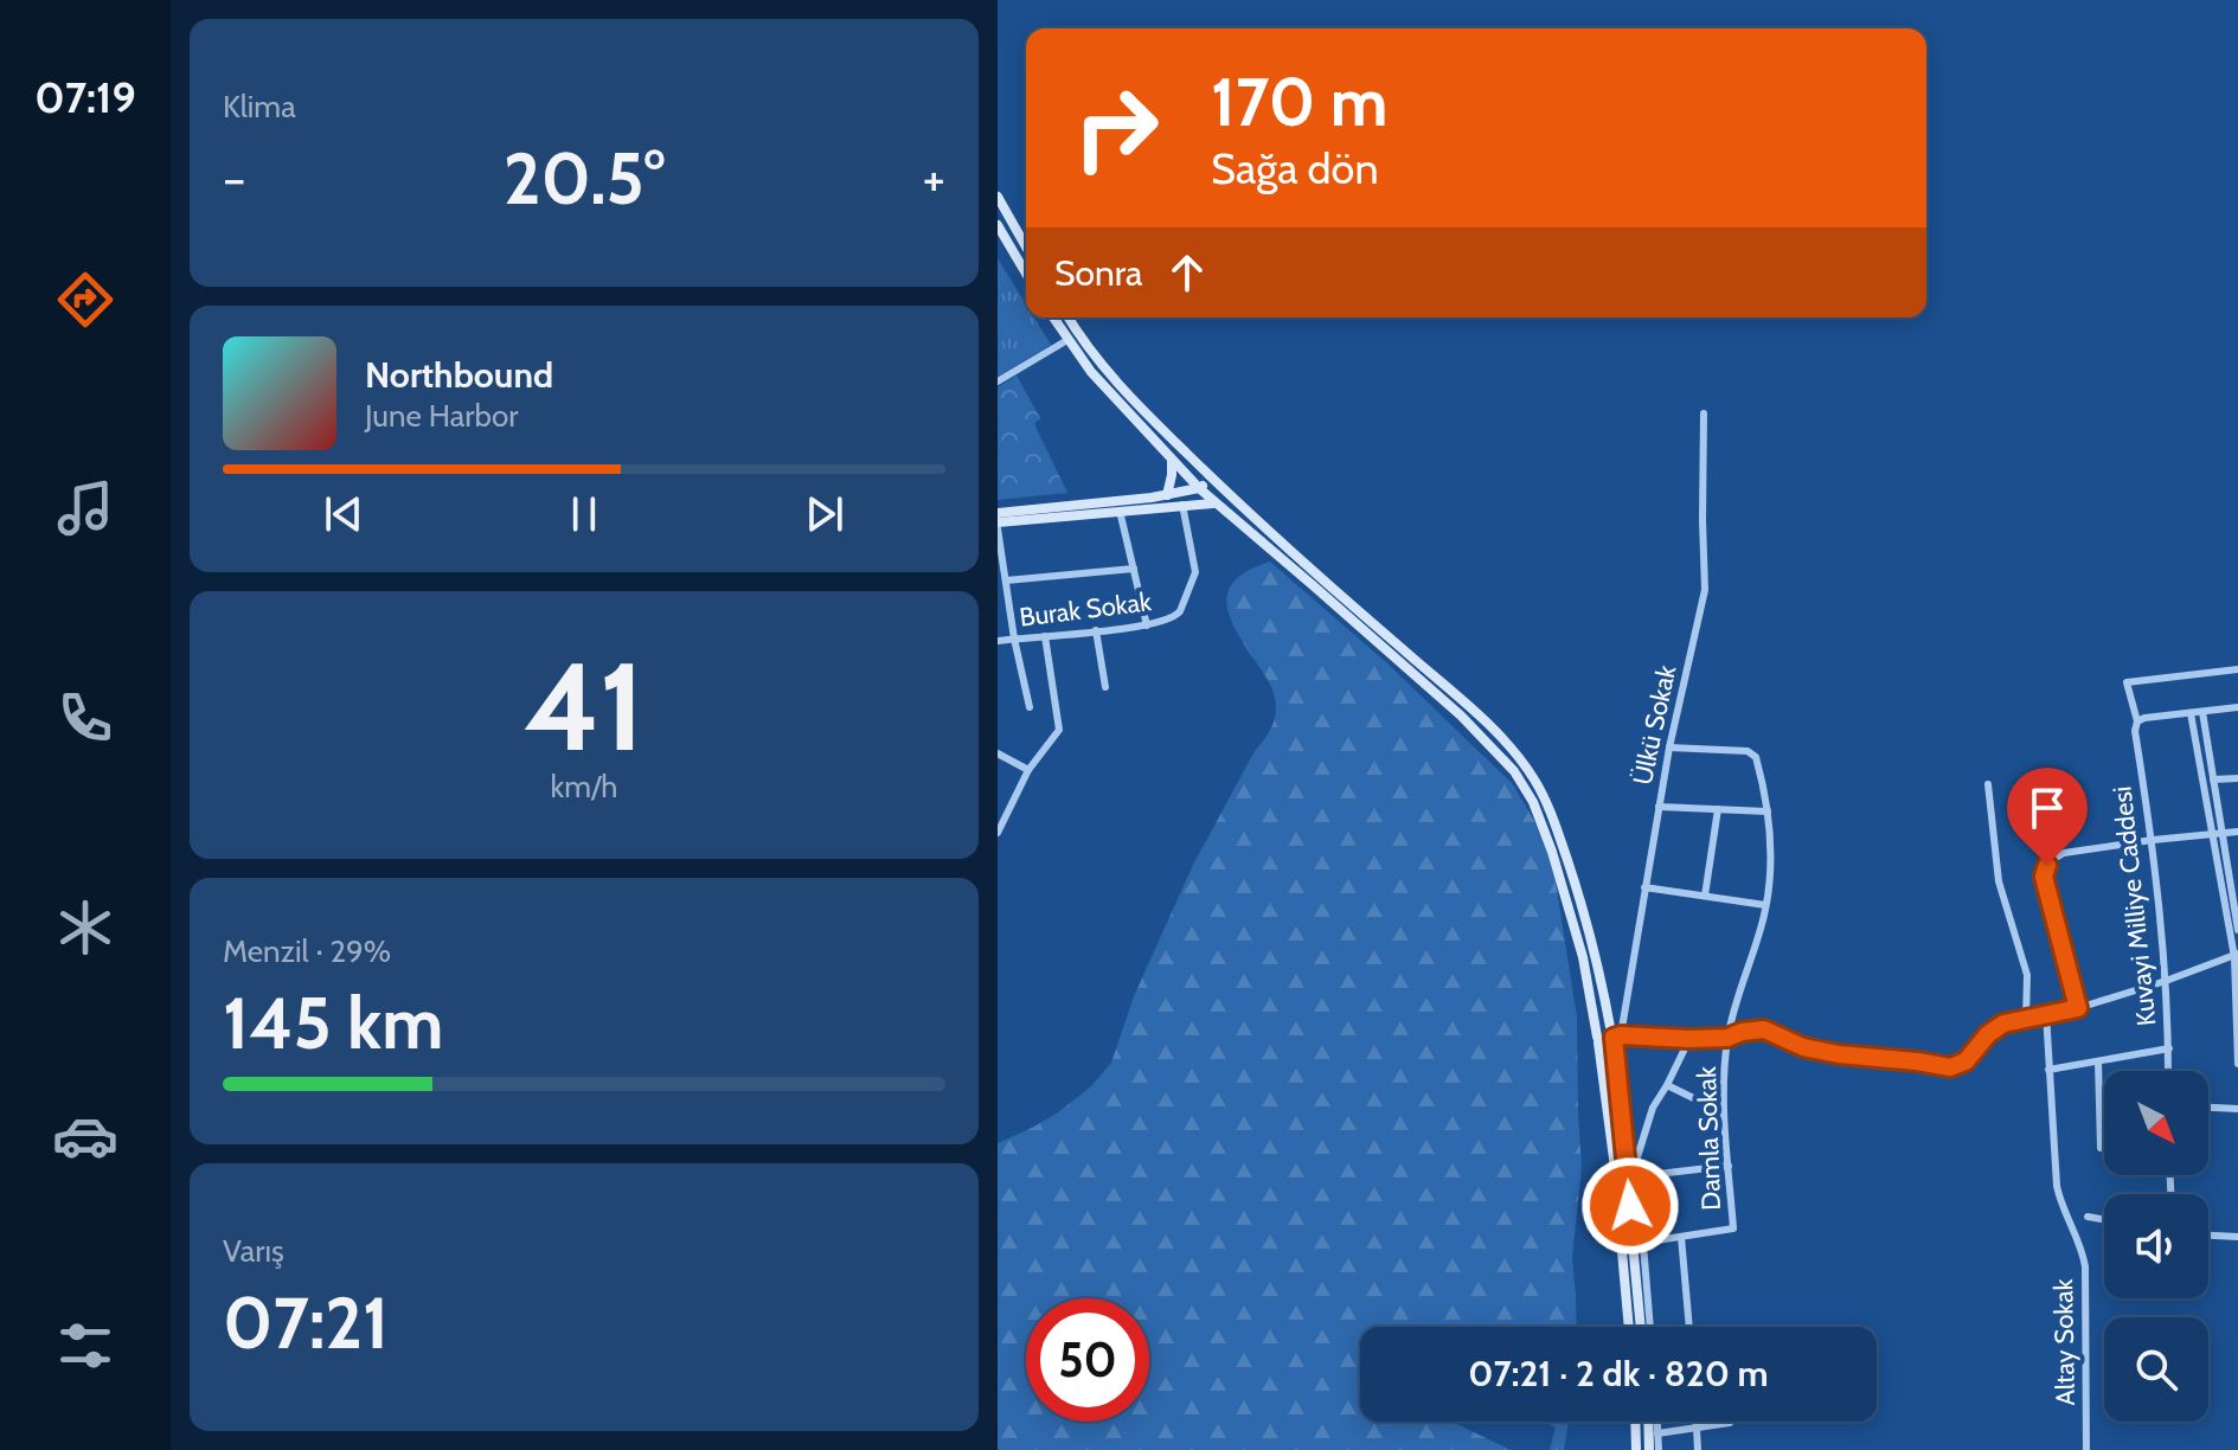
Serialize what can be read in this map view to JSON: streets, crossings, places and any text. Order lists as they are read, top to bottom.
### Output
{
  "streets": {
    "street": [
      "Burak Sokak",
      "Ülkü Sokak",
      "Kuvayi Milliye Caddesi",
      "Damla Sokak",
      "Altay Sokak"
    ]
  },
  "crossings": [
    ["Ülkü Sokak", "Damla Sokak"]
  ],
  "north": "bottom right",
  "page": {
    "tabs": "07:19",
    "tile": [
      "Klima",
      ["41", "km/h"],
      ["Menzil · 29%", "145 km"],
      ["Varış", "07:21"]
    ],
    "turn": ["170 m", "Sağa dön"],
    "heat": ["−", "20.5°", "+"],
    "then": "Sonra",
    "song": ["Northbound", "June Harbor"],
    "limit": "50",
    "trip": "07:21 · 2 dk · 820 m"
  }
}
